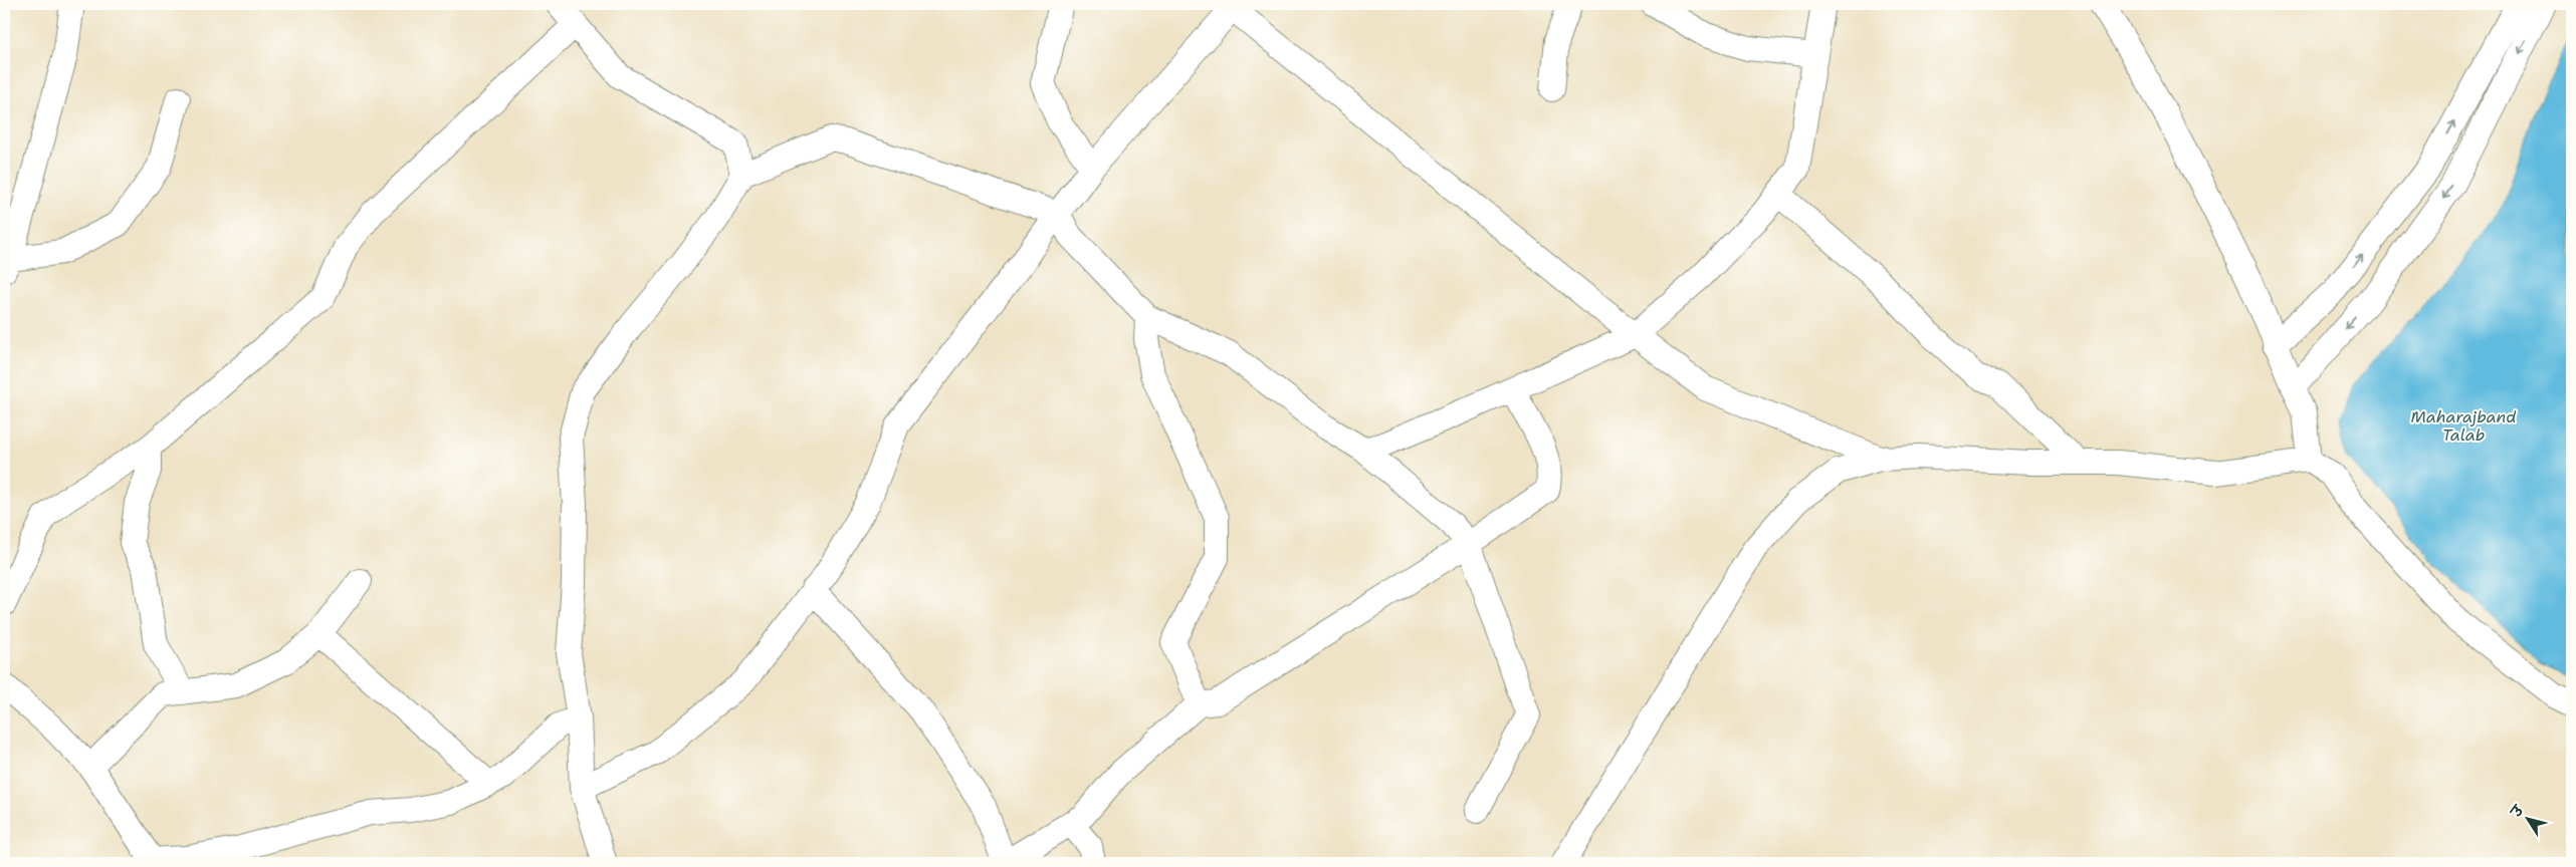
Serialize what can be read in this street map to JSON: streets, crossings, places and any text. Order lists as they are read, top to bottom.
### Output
{
  "water": ["Maharajband Talab"],
  "north": "top left"
}
